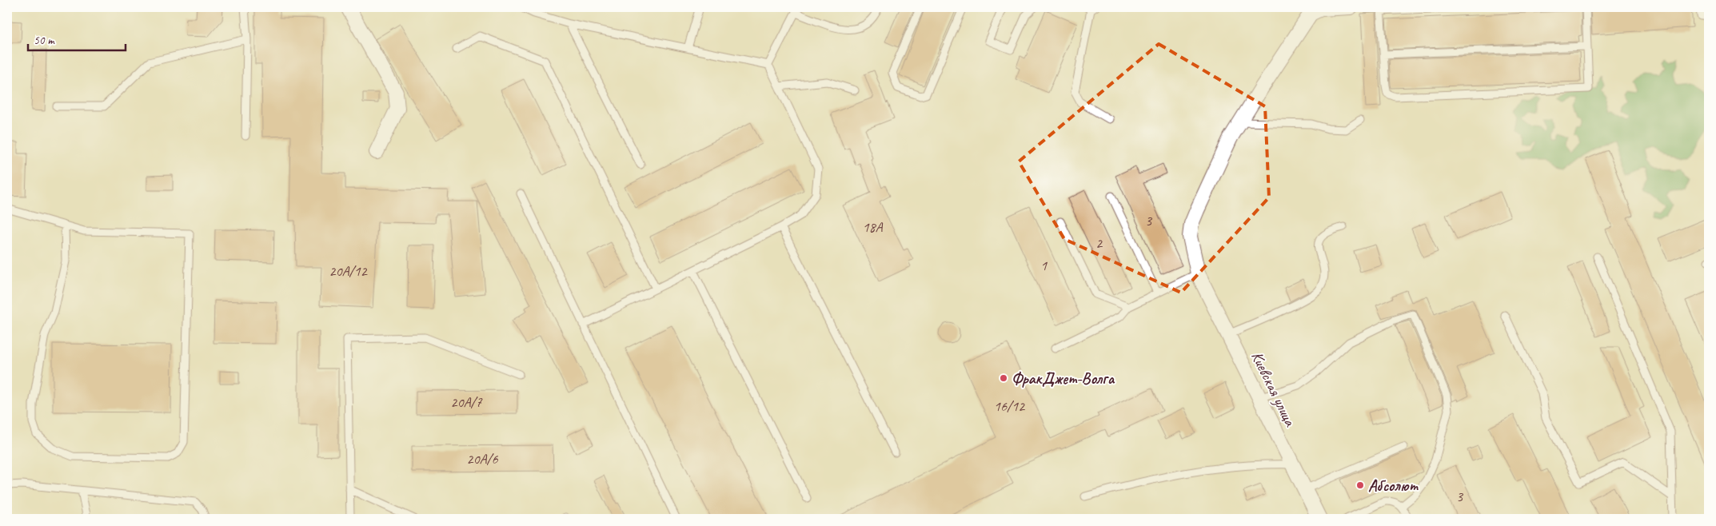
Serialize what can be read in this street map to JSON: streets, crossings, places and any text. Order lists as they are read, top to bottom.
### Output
{
  "streets": {
    "street": ["Киевская улица"]
  },
  "places": ["ФракДжет-Волга", "Абсолют"],
  "house_numbers": [
    "3",
    "18А",
    "2",
    "1",
    "20А/12",
    "20А/7",
    "16/12",
    "20А/6",
    "3"
  ],
  "scale_bar": "50 m"
}
